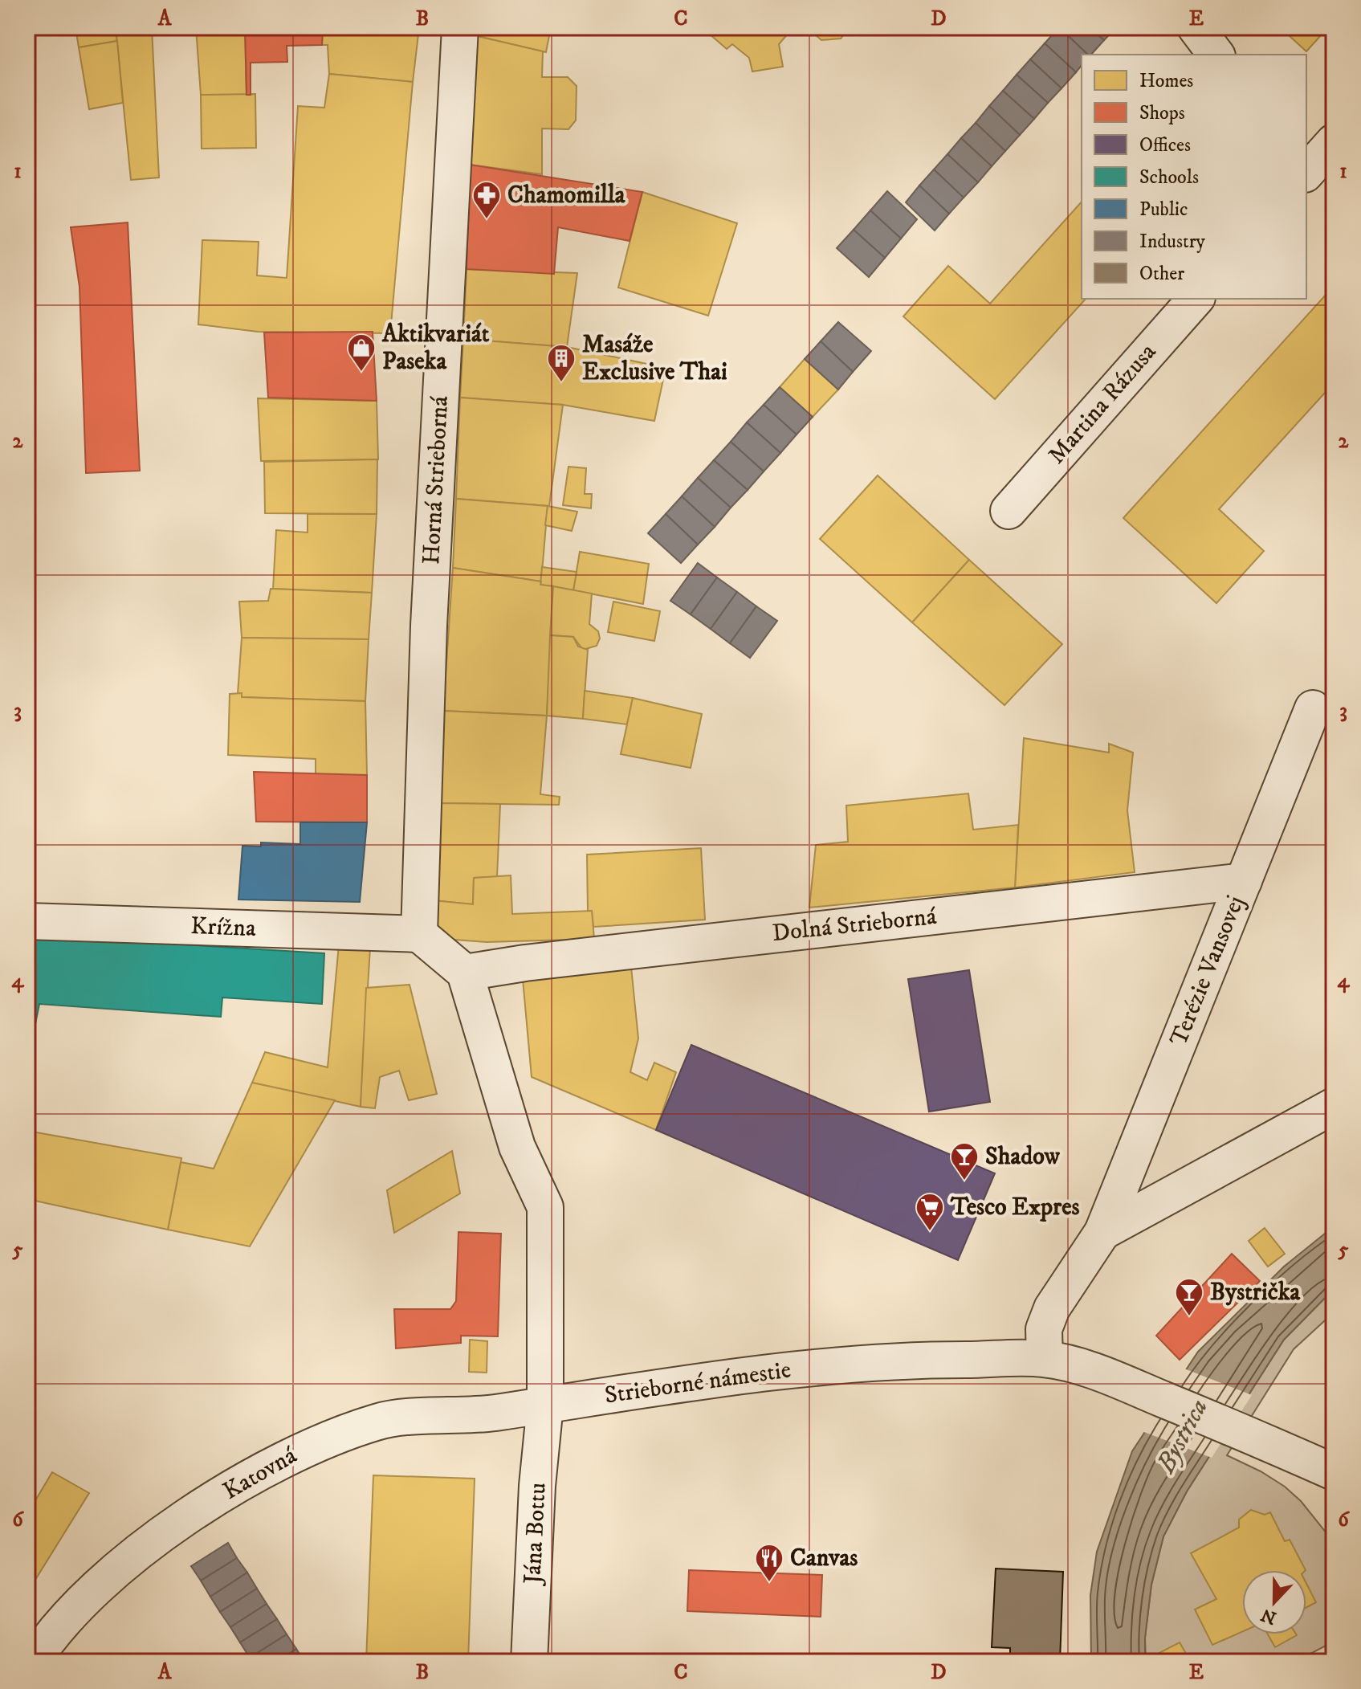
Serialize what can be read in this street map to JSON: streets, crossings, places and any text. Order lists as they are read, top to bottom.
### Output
{
  "streets": {
    "street": [
      "Martina Rázusa",
      "Horná Strieborná",
      "Dolná Strieborná",
      "Krížna",
      "Terézie Vansovej",
      "Strieborné námestie",
      "Katovná",
      "Jána Bottu"
    ]
  },
  "crossings": [
    ["Horná Strieborná", "Krížna"],
    ["Dolná Strieborná", "Terézie Vansovej"],
    ["Terézie Vansovej", "Strieborné námestie"],
    ["Strieborné námestie", "Katovná"],
    ["Strieborné námestie", "Jána Bottu"],
    ["Katovná", "Jána Bottu"]
  ],
  "water": ["Bystrica"],
  "places": {
    "pharmacy": ["Chamomilla"],
    "shop": ["Aktikvariát Paseka"],
    "building": ["Masáže Exclusive Thai"],
    "bar": ["Shadow", "Bystrička"],
    "supermarket": ["Tesco Expres"],
    "restaurant": ["Canvas"]
  },
  "legend": [
    "Homes",
    "Shops",
    "Offices",
    "Schools",
    "Public",
    "Industry",
    "Other"
  ],
  "north": "bottom",
  "grid": {
    "columns": [
      "A",
      "B",
      "C",
      "D",
      "E"
    ],
    "rows": [
      "1",
      "2",
      "3",
      "4",
      "5",
      "6"
    ]
  }
}
